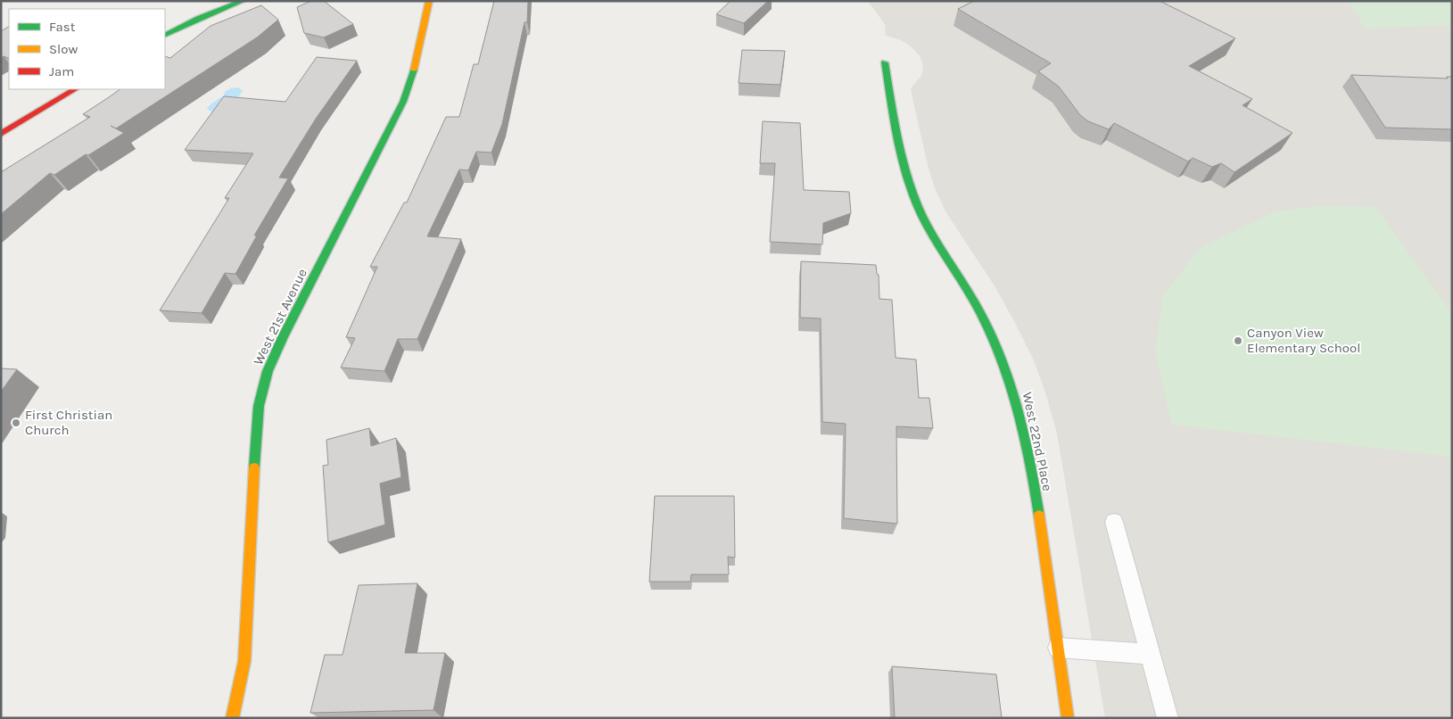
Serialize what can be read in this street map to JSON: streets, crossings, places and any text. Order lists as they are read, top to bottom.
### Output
{
  "streets": {
    "street": ["West 21st Avenue", "West 22nd Place"]
  },
  "places": ["Canyon View Elementary School", "First Christian Church"],
  "legend": ["Fast", "Slow", "Jam"]
}
